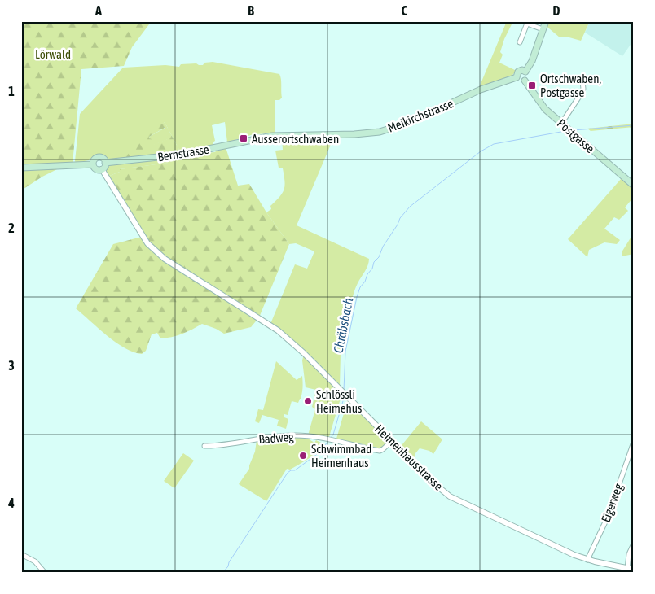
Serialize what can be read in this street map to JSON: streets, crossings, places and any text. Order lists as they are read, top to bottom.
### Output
{
  "streets": {
    "main road": ["Meikirchstrasse", "Postgasse", "Bernstrasse"],
    "street": ["Badweg", "Heimenhausstrasse", "Eigerweg"]
  },
  "crossings": [
    ["Meikirchstrasse", "Postgasse"],
    ["Meikirchstrasse", "Bernstrasse"],
    ["Bernstrasse", "Heimenhausstrasse"],
    ["Badweg", "Heimenhausstrasse"],
    ["Heimenhausstrasse", "Eigerweg"]
  ],
  "water": ["Chräbsbach"],
  "parks": ["Lörwald"],
  "places": {
    "transit": ["Ortschwaben, Postgasse", "Ausserortschwaben"],
    "other": ["Schlössli Heimehus", "Schwimmbad Heimenhaus"]
  },
  "grid": {
    "columns": [
      "A",
      "B",
      "C",
      "D"
    ],
    "rows": [
      "1",
      "2",
      "3",
      "4"
    ]
  }
}
